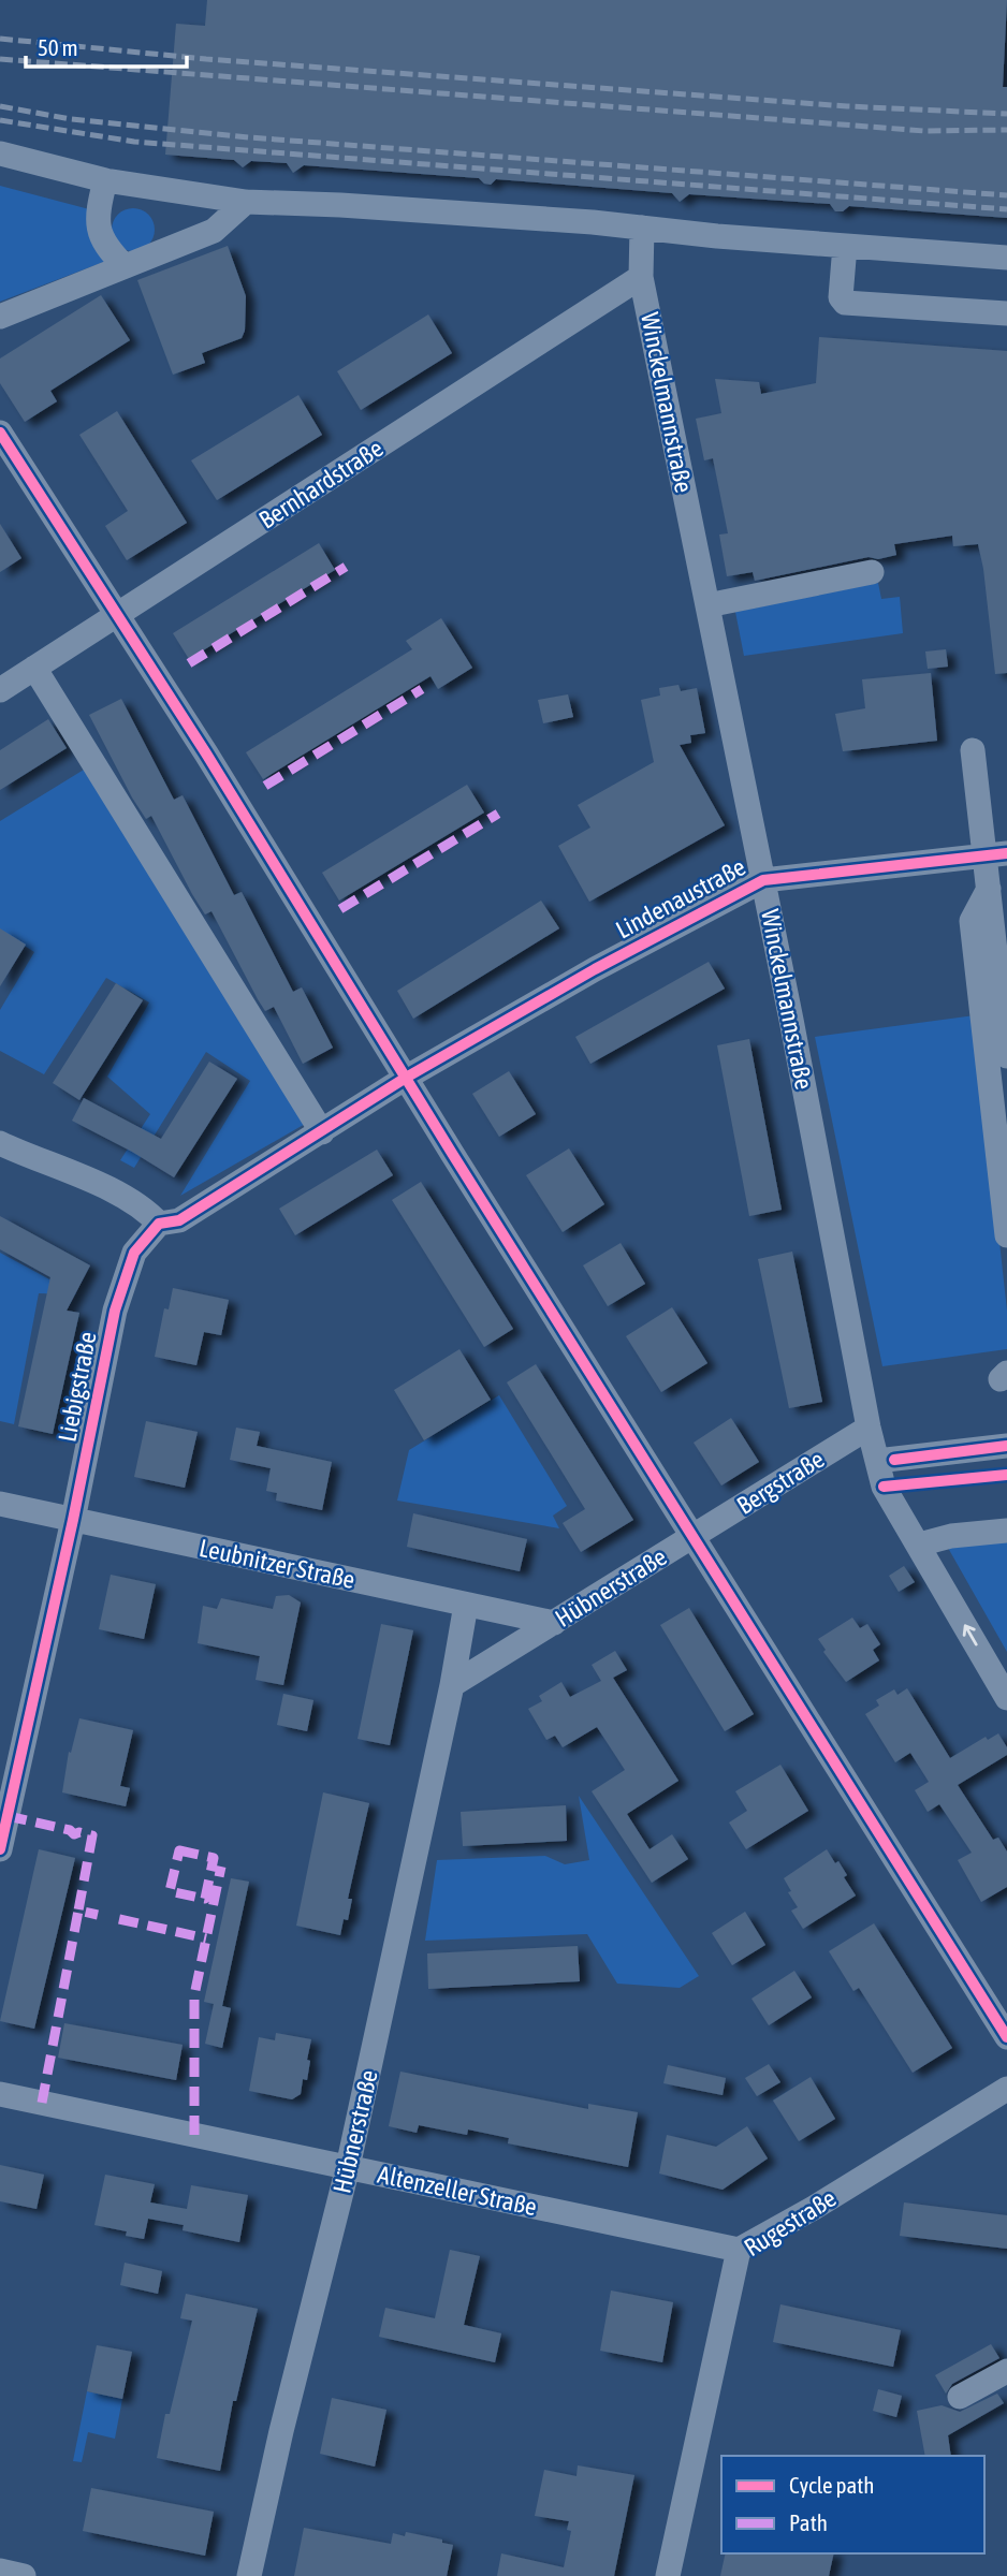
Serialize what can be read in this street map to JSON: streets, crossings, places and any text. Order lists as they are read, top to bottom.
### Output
{
  "streets": {
    "street": [
      "Winckelmannstraße",
      "Bernhardstraße",
      "Lindenaustraße",
      "Liebigstraße",
      "Bergstraße",
      "Leubnitzer Straße",
      "Hübnerstraße",
      "Altenzeller Straße",
      "Rugestraße"
    ]
  },
  "crossings": [
    ["Winckelmannstraße", "Bernhardstraße"],
    ["Winckelmannstraße", "Lindenaustraße"],
    ["Winckelmannstraße", "Bergstraße"],
    ["Liebigstraße", "Leubnitzer Straße"],
    ["Bergstraße", "Hübnerstraße"],
    ["Leubnitzer Straße", "Hübnerstraße"],
    ["Hübnerstraße", "Altenzeller Straße"],
    ["Altenzeller Straße", "Rugestraße"]
  ],
  "legend": ["Cycle path", "Path"],
  "scale_bar": "50 m"
}
